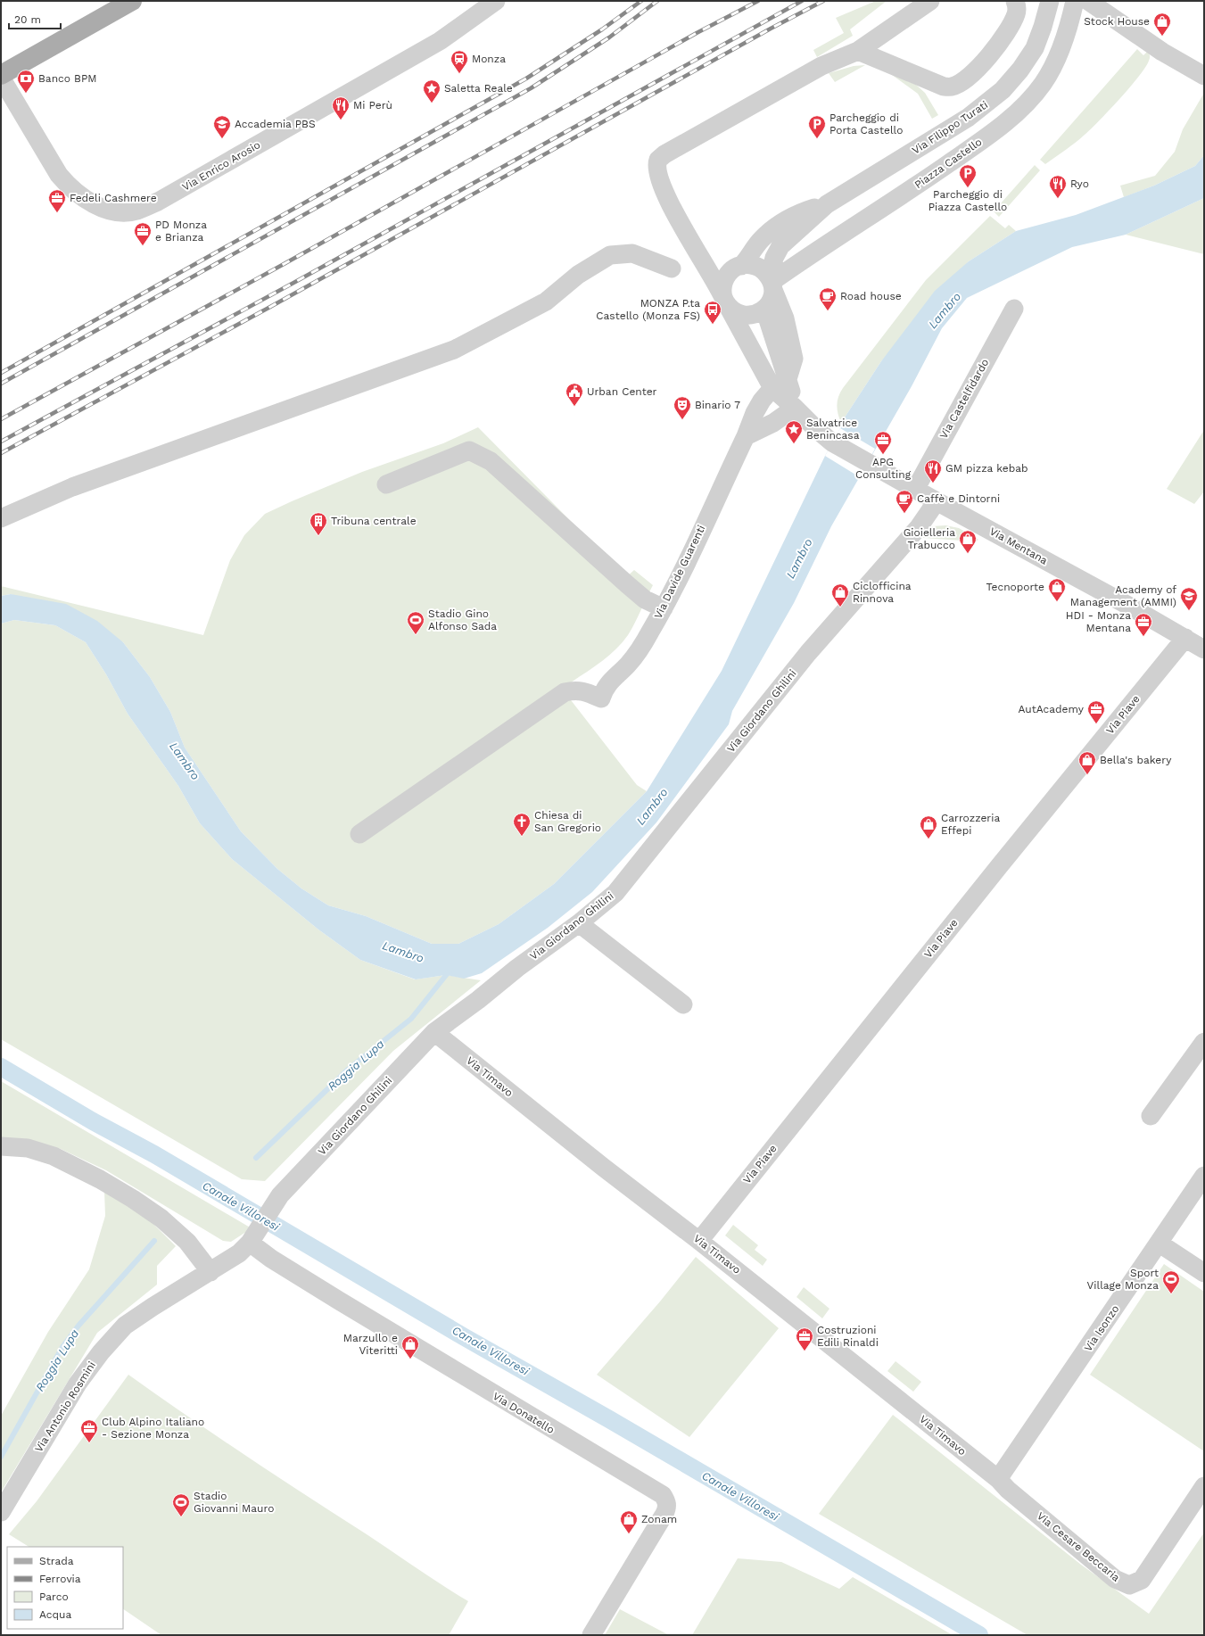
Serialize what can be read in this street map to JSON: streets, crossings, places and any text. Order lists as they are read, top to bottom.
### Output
{
  "streets": {
    "street": [
      "Via Filippo Turati",
      "Piazza Castello",
      "Via Enrico Arosio",
      "Via Castelfidardo",
      "Via Mentana",
      "Via Davide Guarenti",
      "Via Giordano Ghilini",
      "Via Piave",
      "Via Timavo",
      "Via Isonzo",
      "Via Antonio Rosmini",
      "Via Donatello",
      "Via Cesare Beccaria"
    ]
  },
  "crossings": [
    ["Via Filippo Turati", "Piazza Castello"],
    ["Via Filippo Turati", "Via Davide Guarenti"],
    ["Piazza Castello", "Via Davide Guarenti"],
    ["Via Castelfidardo", "Via Mentana"],
    ["Via Mentana", "Via Giordano Ghilini"],
    ["Via Mentana", "Via Piave"],
    ["Via Giordano Ghilini", "Via Timavo"],
    ["Via Giordano Ghilini", "Via Antonio Rosmini"],
    ["Via Giordano Ghilini", "Via Donatello"],
    ["Via Piave", "Via Timavo"],
    ["Via Timavo", "Via Isonzo"],
    ["Via Timavo", "Via Cesare Beccaria"],
    ["Via Isonzo", "Via Cesare Beccaria"],
    ["Via Antonio Rosmini", "Via Donatello"]
  ],
  "water": ["Lambro", "Roggia Lupa", "Canale Villoresi"],
  "places": {
    "shop": [
      "Stock House",
      "Gioielleria Trabucco",
      "Tecnoporte",
      "Ciclofficina Rinnova",
      "Bella's bakery",
      "Carrozzeria Effepi",
      "Marzullo e Viteritti",
      "Zonam"
    ],
    "station": ["Monza"],
    "bank": ["Banco BPM"],
    "place": ["Saletta Reale", "Salvatrice Benincasa"],
    "restaurant": ["Mi Perù", "Ryo", "GM pizza kebab"],
    "school or university": ["Accademia PBS", "Academy of Management (AMMI)"],
    "parking": ["Parcheggio di Porta Castello", "Parcheggio di Piazza Castello"],
    "office": [
      "Fedeli Cashmere",
      "PD Monza e Brianza",
      "APG Consulting",
      "HDI - Monza Mentana",
      "AutAcademy",
      "Costruzioni Edili Rinaldi",
      "Club Alpino Italiano - Sezione Monza"
    ],
    "cafe": ["Road house", "Caffè e Dintorni"],
    "bus stop": ["MONZA P.ta Castello (Monza FS)"],
    "public building": ["Urban Center"],
    "theatre": ["Binario 7"],
    "building": ["Tribuna centrale"],
    "sports": ["Stadio Gino Alfonso Sada", "Sport Village Monza", "Stadio Giovanni Mauro"],
    "church": ["Chiesa di San Gregorio"]
  },
  "legend": [
    "Strada",
    "Ferrovia",
    "Parco",
    "Acqua"
  ],
  "scale_bar": "20 m"
}
